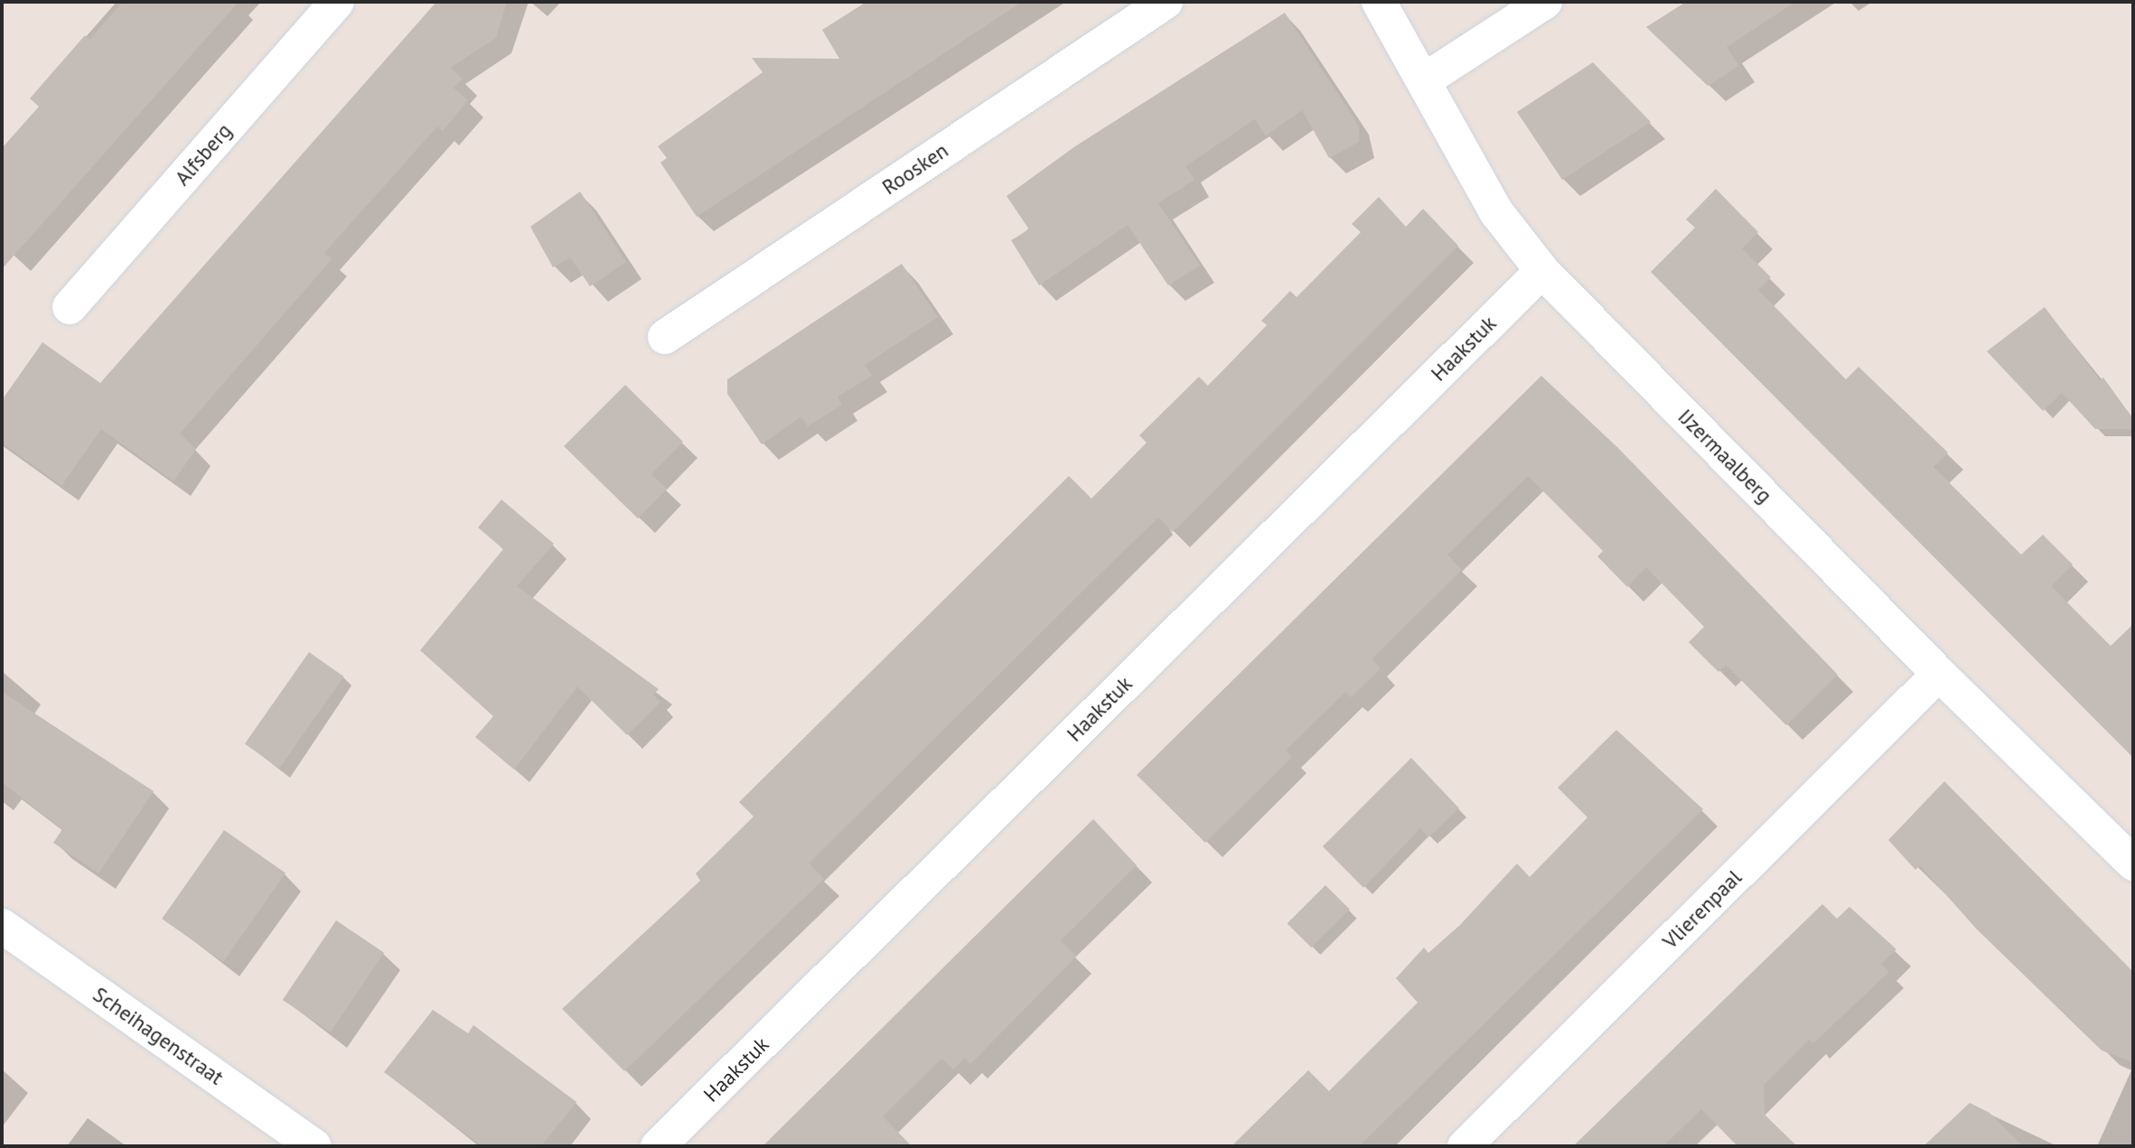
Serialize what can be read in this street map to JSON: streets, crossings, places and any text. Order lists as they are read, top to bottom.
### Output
{
  "streets": {
    "street": [
      "Alfsberg",
      "Roosken",
      "Haakstuk",
      "IJzermaalberg",
      "Vlierenpaal",
      "Scheihagenstraat"
    ]
  },
  "crossings": [
    ["Haakstuk", "IJzermaalberg"],
    ["IJzermaalberg", "Vlierenpaal"]
  ]
}
